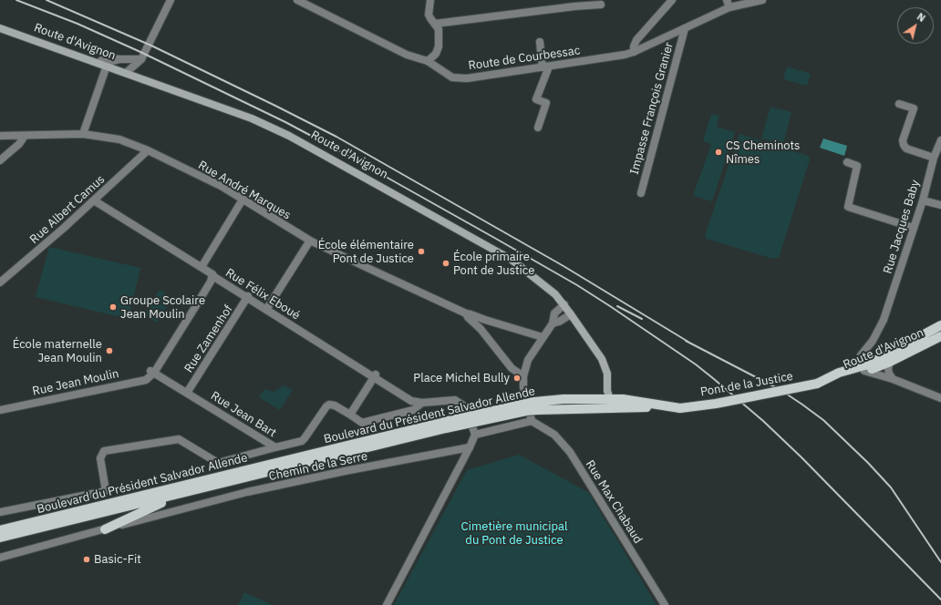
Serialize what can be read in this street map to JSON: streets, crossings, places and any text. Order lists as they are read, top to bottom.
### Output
{
  "streets": {
    "main road": ["Route d'Avignon", "Pont de la Justice", "Boulevard du Président Salvador Allende"],
    "street": [
      "Route de Courbessac",
      "Impasse François Granier",
      "Rue André Marques",
      "Rue Albert Camus",
      "Rue Jacques Baby",
      "Rue Félix Eboué",
      "Rue Zamenhof",
      "Rue Jean Moulin",
      "Rue Jean Bart",
      "Chemin de la Serre",
      "Rue Max Chabaud"
    ]
  },
  "crossings": [
    ["Route d'Avignon", "Pont de la Justice"],
    ["Route d'Avignon", "Boulevard du Président Salvador Allende"],
    ["Route de Courbessac", "Impasse François Granier"],
    ["Rue André Marques", "Rue Albert Camus"],
    ["Rue Albert Camus", "Rue Félix Eboué"],
    ["Rue Félix Eboué", "Rue Zamenhof"],
    ["Rue Zamenhof", "Rue Jean Bart"],
    ["Rue Jean Moulin", "Rue Jean Bart"],
    ["Pont de la Justice", "Boulevard du Président Salvador Allende"]
  ],
  "parks": ["Cimetière municipal du Pont de Justice"],
  "places": [
    "CS Cheminots Nîmes",
    "École élémentaire Pont de Justice",
    "École primaire Pont de Justice",
    "Groupe Scolaire Jean Moulin",
    "École maternelle Jean Moulin",
    "Place Michel Bully",
    "Basic-Fit"
  ],
  "north": "top right"
}
